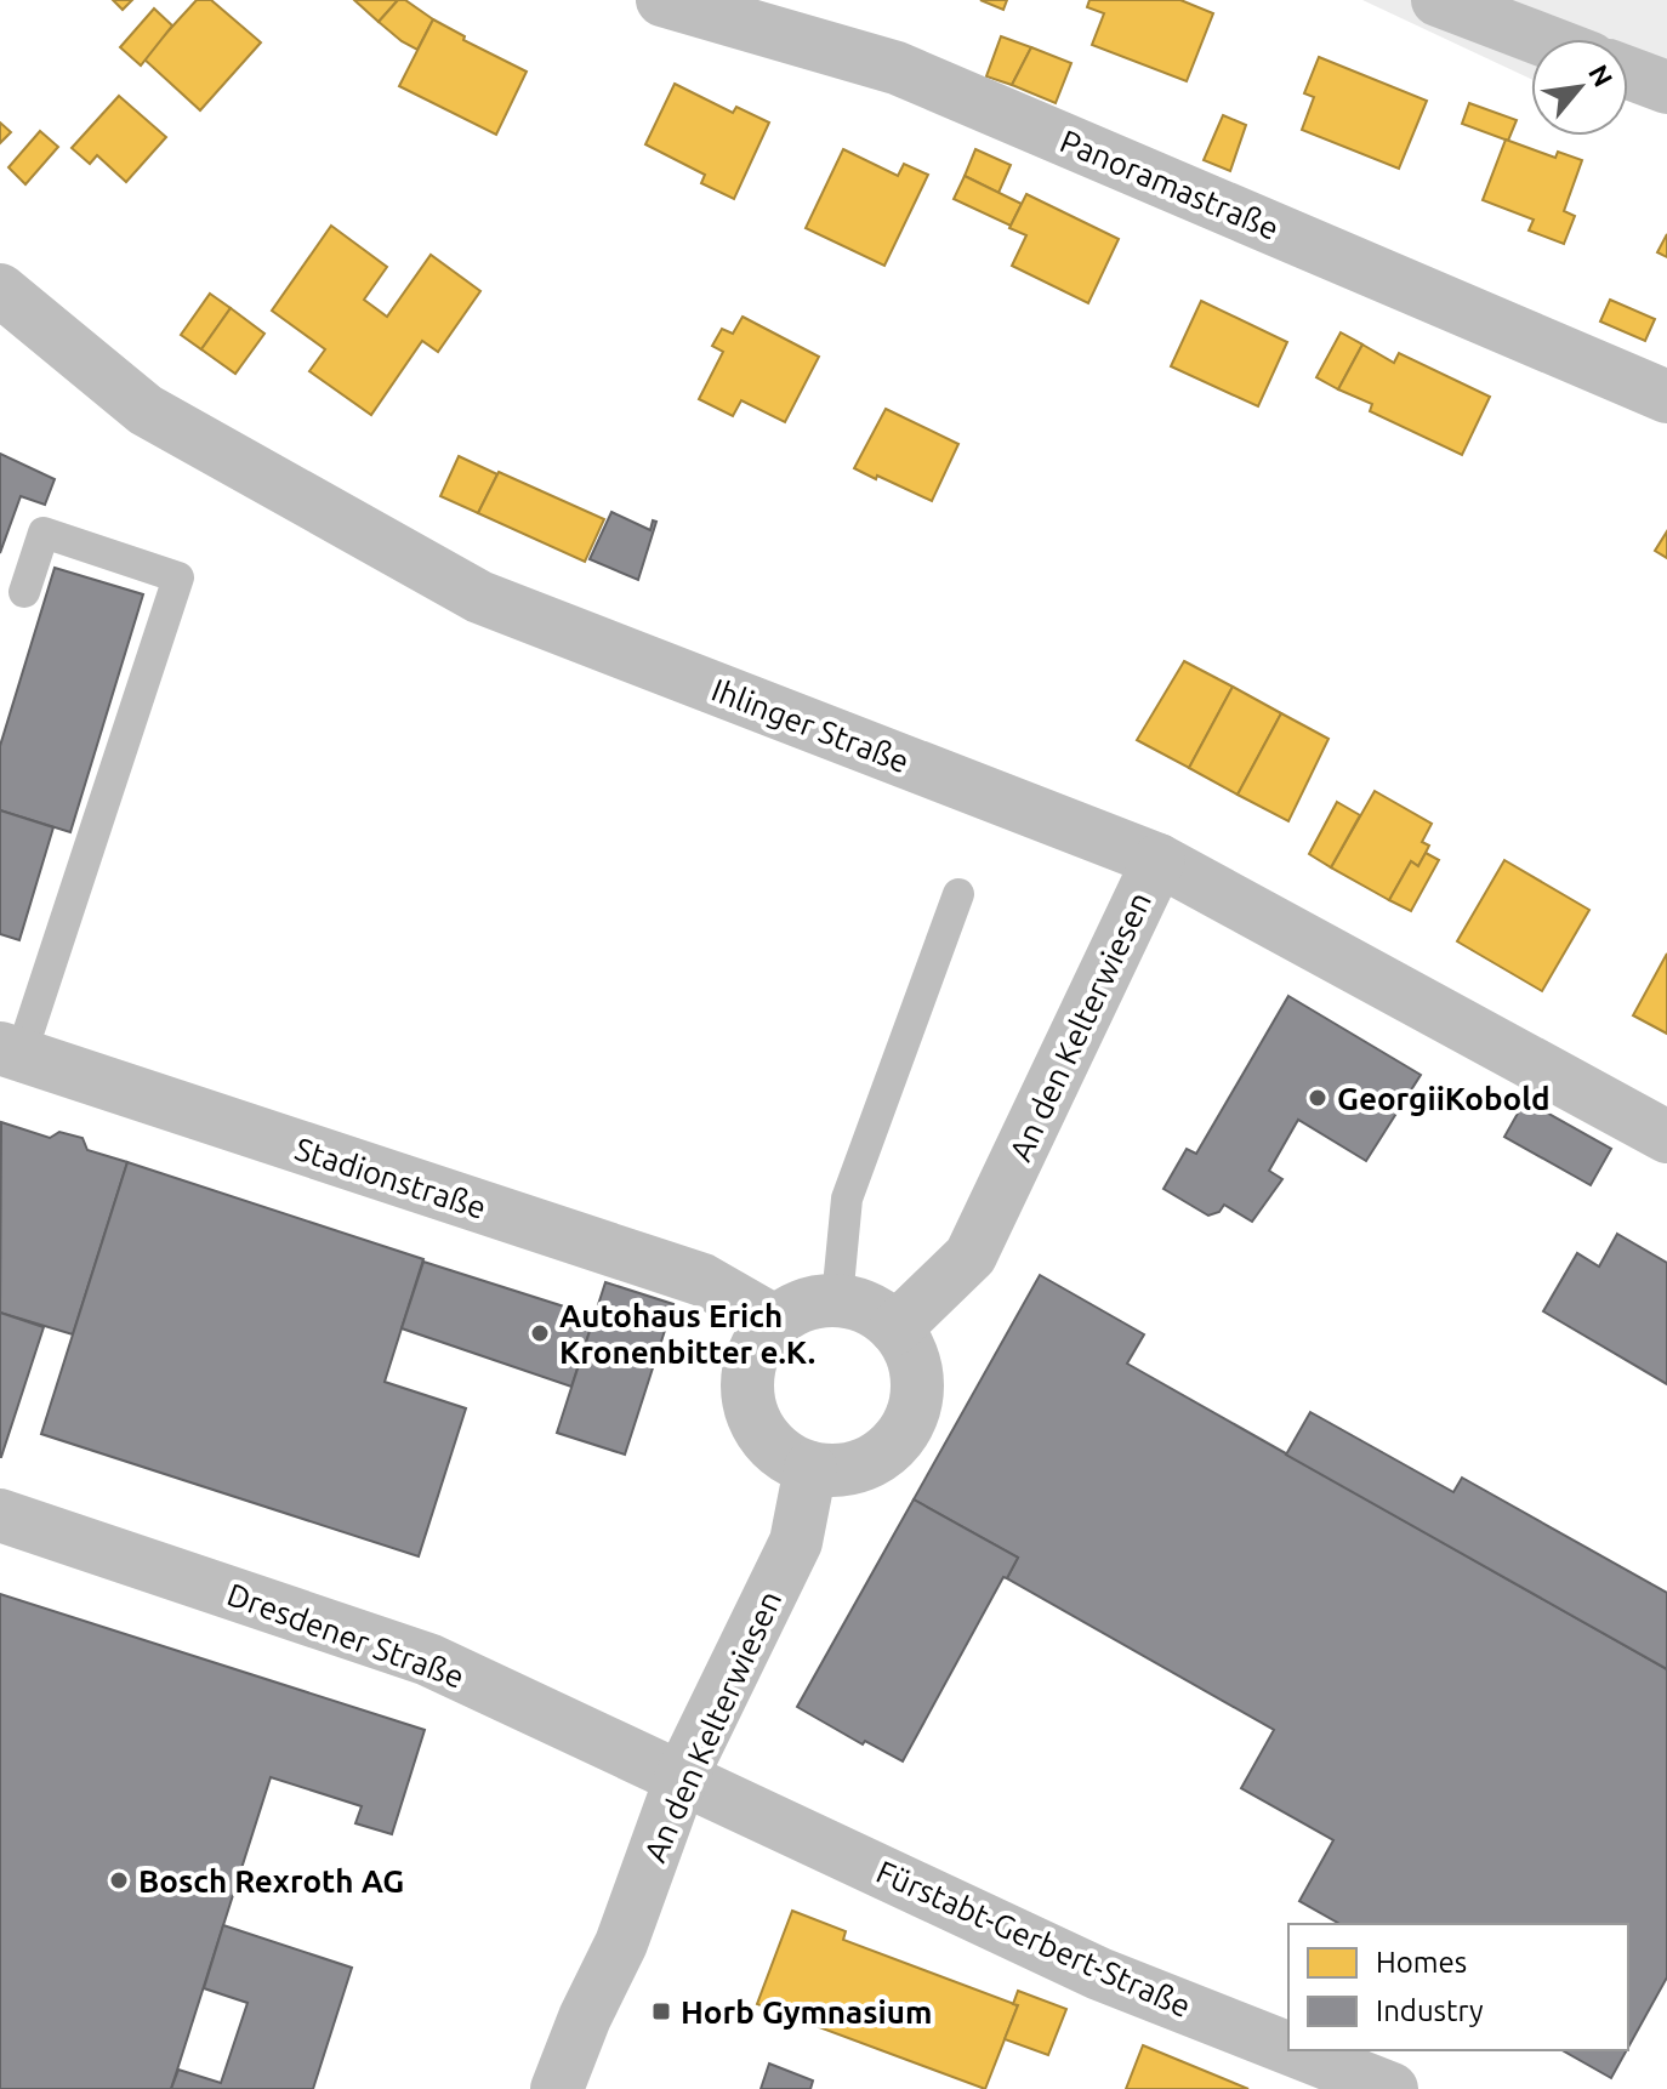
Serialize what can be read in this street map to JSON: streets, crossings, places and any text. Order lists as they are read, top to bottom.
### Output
{
  "streets": {
    "street": [
      "Panoramastraße",
      "Ihlinger Straße",
      "An den Kelterwiesen",
      "Stadionstraße",
      "Dresdener Straße",
      "Fürstabt-Gerbert-Straße"
    ]
  },
  "crossings": [
    ["Ihlinger Straße", "An den Kelterwiesen"],
    ["An den Kelterwiesen", "Stadionstraße"],
    ["An den Kelterwiesen", "Dresdener Straße"],
    ["An den Kelterwiesen", "Fürstabt-Gerbert-Straße"],
    ["Dresdener Straße", "Fürstabt-Gerbert-Straße"]
  ],
  "places": {
    "other": ["GeorgiiKobold", "Autohaus Erich Kronenbitter e.K.", "Bosch Rexroth AG"],
    "transit": ["Horb Gymnasium"]
  },
  "legend": ["Homes", "Industry"],
  "north": "top right"
}
